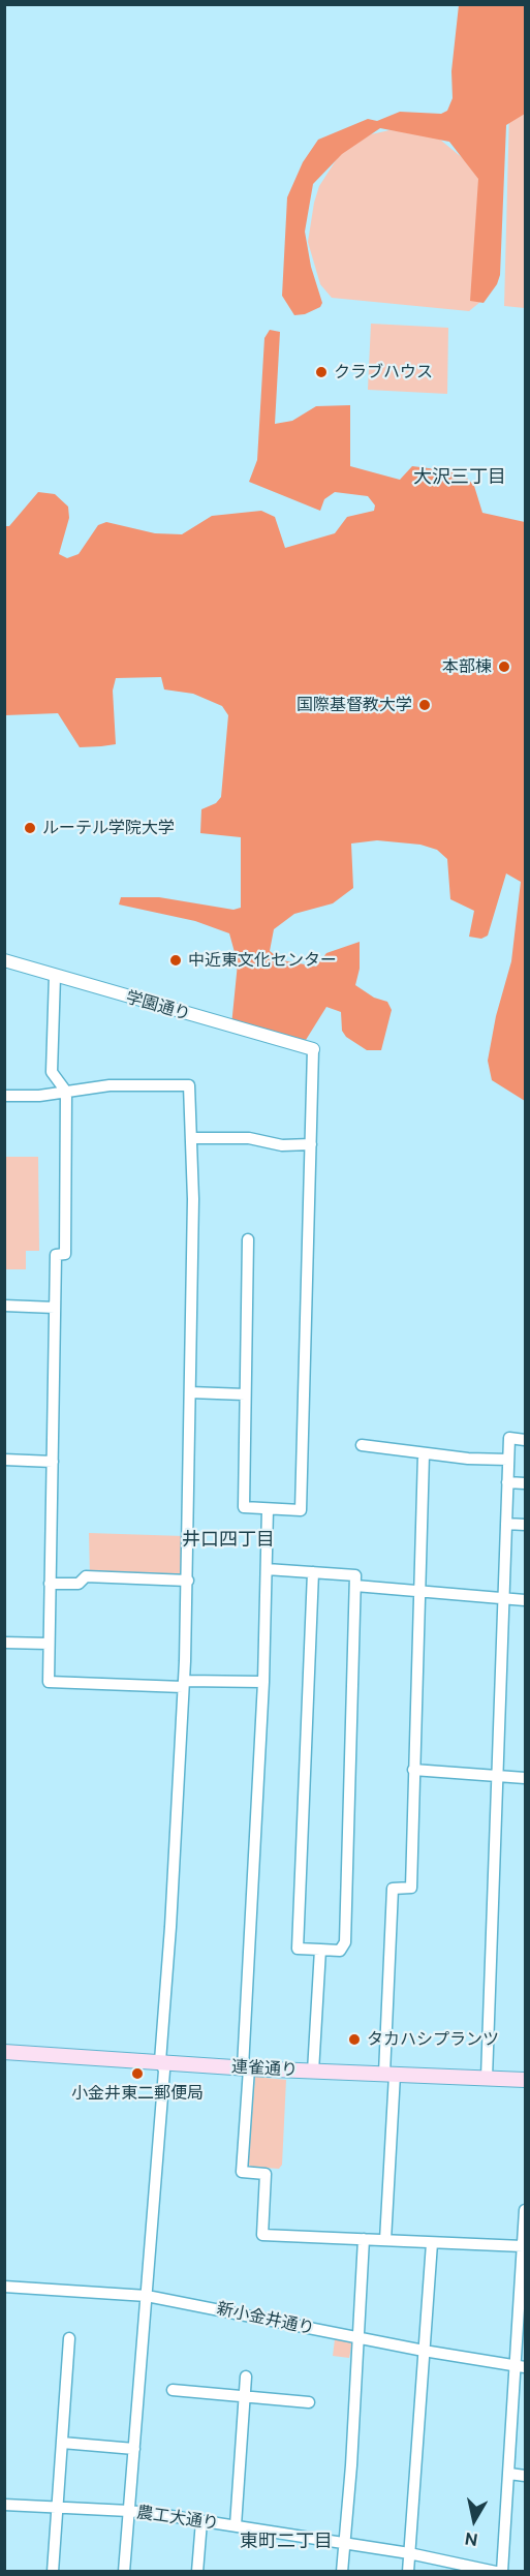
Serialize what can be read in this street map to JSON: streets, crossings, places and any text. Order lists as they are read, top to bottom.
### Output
{
  "streets": {
    "main road": ["連雀通り"],
    "street": ["学園通り", "新小金井通り", "農工大通り"]
  },
  "districts": ["大沢三丁目", "井口四丁目", "東町二丁目"],
  "places": [
    "クラブハウス",
    "本部棟",
    "国際基督教大学",
    "ルーテル学院大学",
    "中近東文化センター",
    "タカハシプランツ",
    "小金井東二郵便局"
  ],
  "north": "bottom"
}
